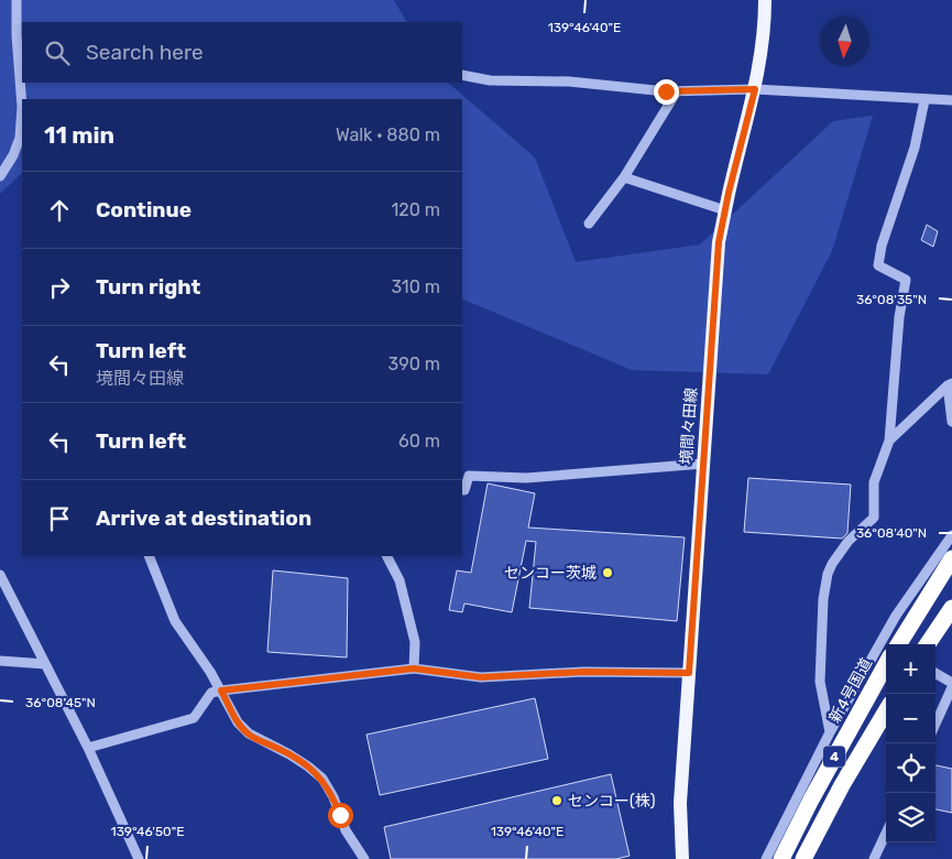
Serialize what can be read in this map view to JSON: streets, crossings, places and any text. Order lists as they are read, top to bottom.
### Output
{
  "streets": {
    "highway": ["新4号国道", "4"],
    "main road": ["境間々田線"]
  },
  "places": ["センコー茨城", "センコー(株)"],
  "north": "bottom",
  "page": {
    "search": "Search here",
    "heading": ["11 min", "Walk · 880 m"],
    "list": [
      ["Continue", "120 m"],
      ["Turn right", "310 m"],
      ["Turn left", "境間々田線", "390 m"],
      ["Turn left", "60 m"],
      "Arrive at destination"
    ],
    "map_buttons": ["+", "−"]
  },
  "coordinates": [
    "139°46'40\"E",
    "36°08'35\"N",
    "36°08'40\"N",
    "36°08'45\"N",
    "139°46'50\"E"
  ]
}
